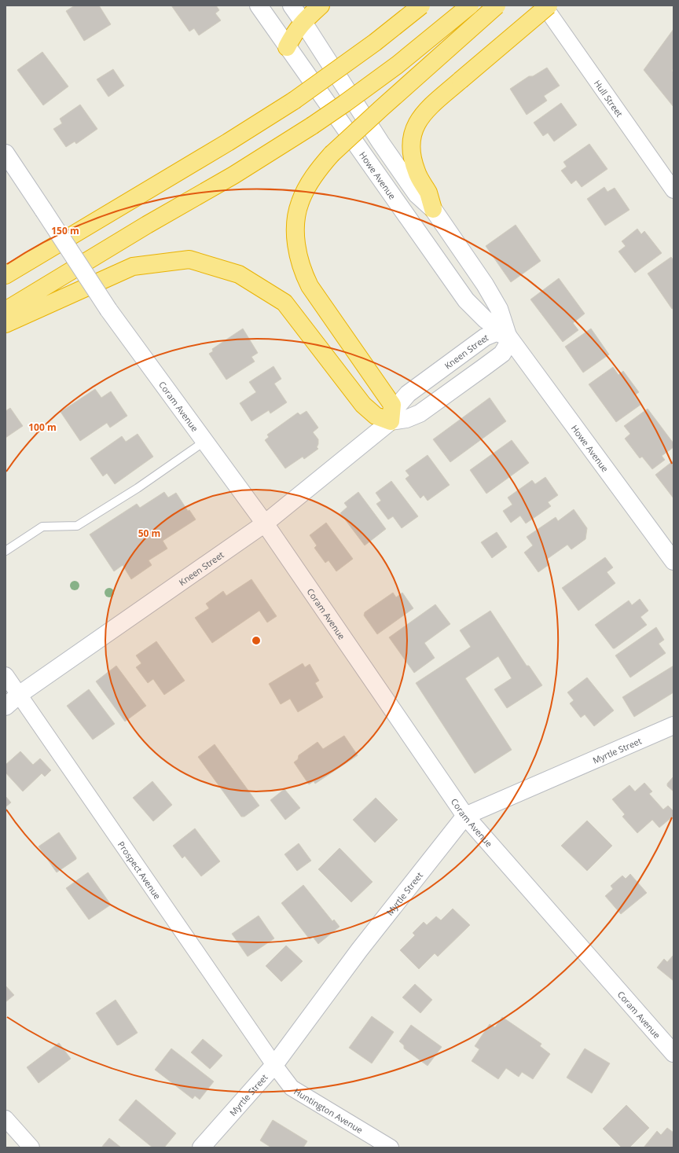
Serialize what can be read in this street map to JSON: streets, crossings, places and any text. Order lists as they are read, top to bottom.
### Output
{
  "streets": {
    "street": [
      "Hull Street",
      "Howe Avenue",
      "Kneen Street",
      "Coram Avenue",
      "Myrtle Street",
      "Prospect Avenue",
      "Huntington Avenue"
    ]
  },
  "crossings": [
    ["Howe Avenue", "Kneen Street"],
    ["Kneen Street", "Coram Avenue"],
    ["Kneen Street", "Prospect Avenue"],
    ["Coram Avenue", "Myrtle Street"],
    ["Myrtle Street", "Prospect Avenue"],
    ["Myrtle Street", "Huntington Avenue"],
    ["Prospect Avenue", "Huntington Avenue"]
  ],
  "rings": ["150 m", "100 m", "50 m"]
}
